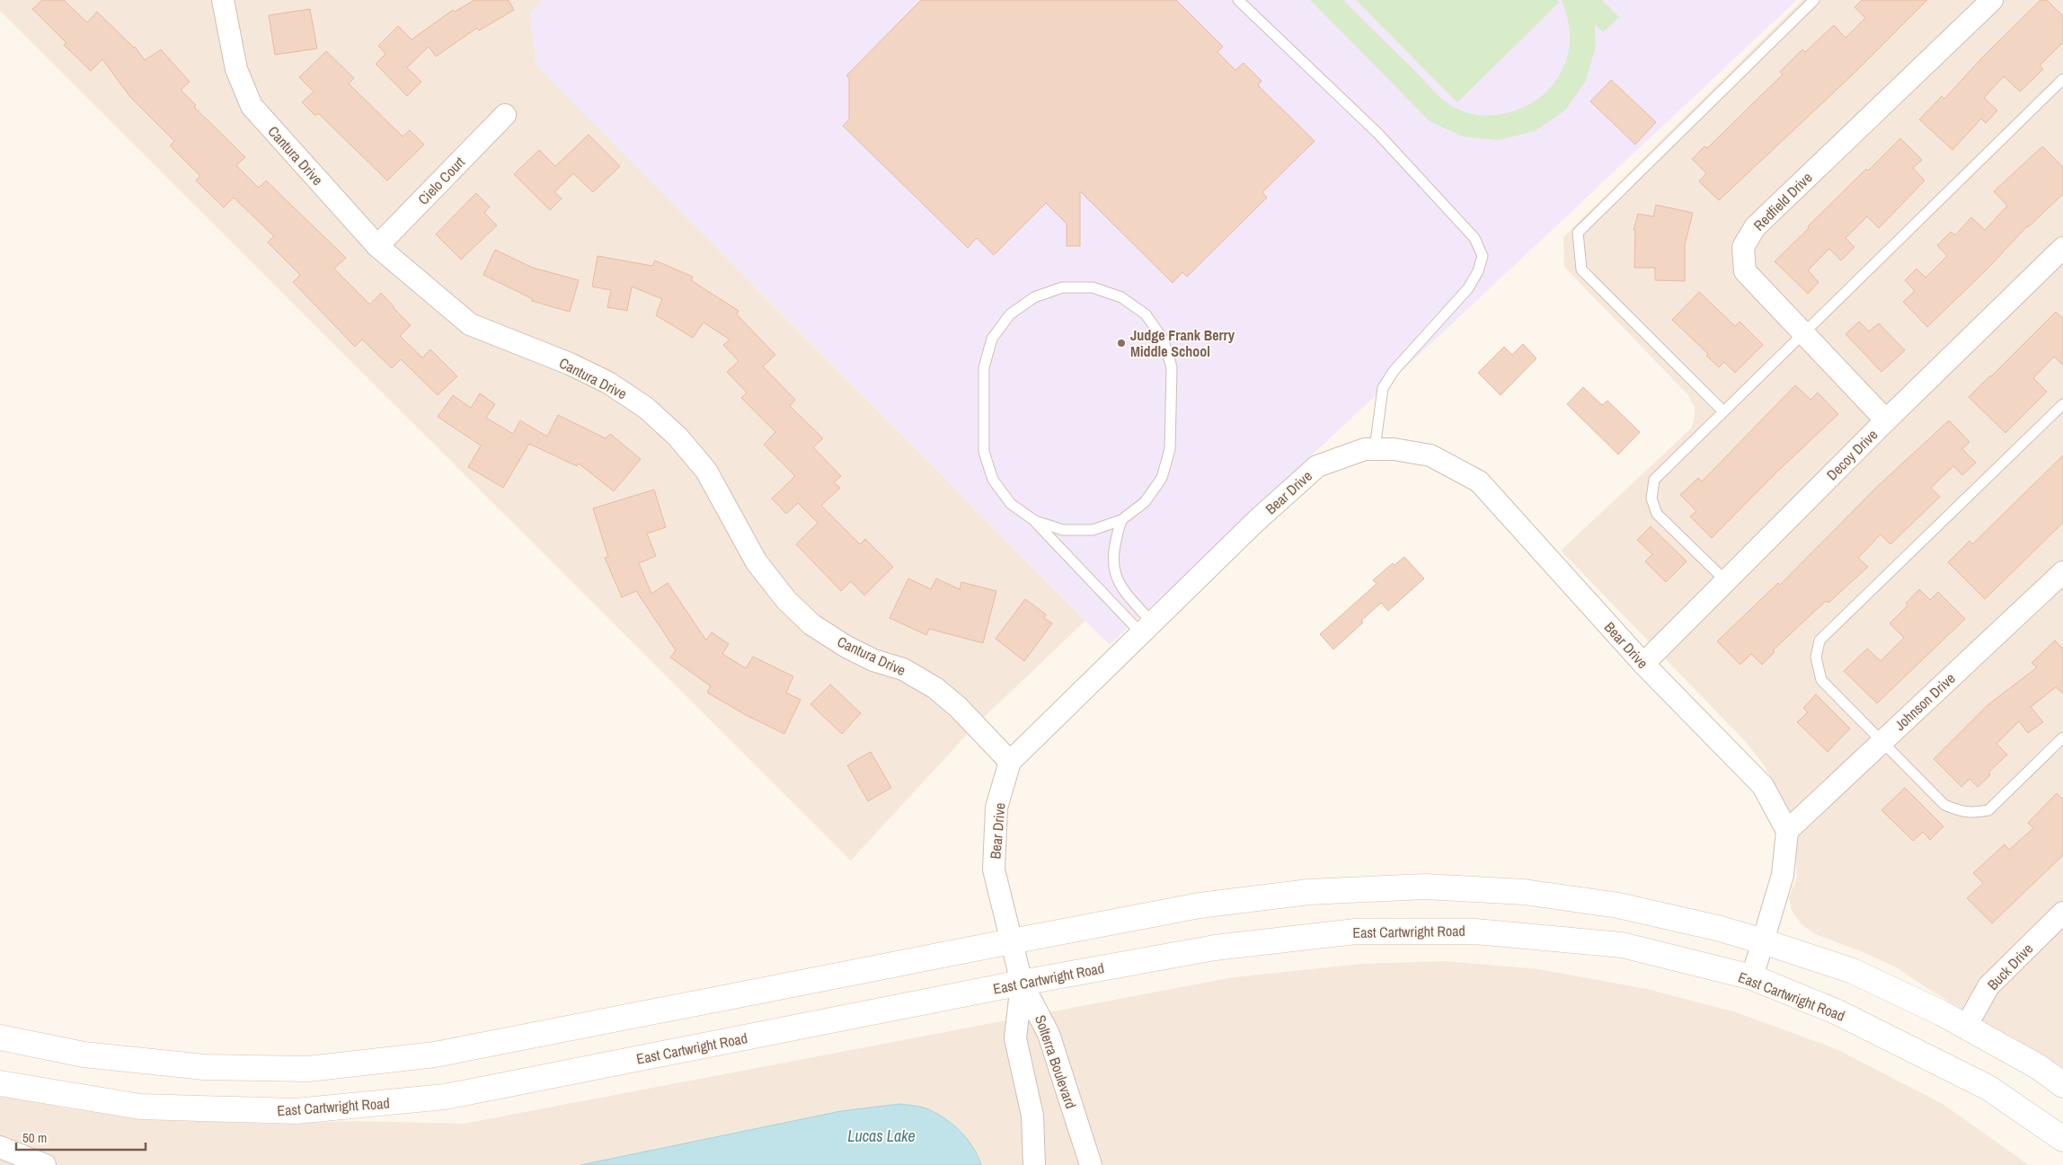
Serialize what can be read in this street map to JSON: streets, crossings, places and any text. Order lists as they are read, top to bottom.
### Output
{
  "streets": {
    "main road": ["East Cartwright Road"],
    "street": [
      "Cantura Drive",
      "Cielo Court",
      "Redfield Drive",
      "Decoy Drive",
      "Bear Drive",
      "Johnson Drive",
      "Buck Drive",
      "Solterra Boulevard"
    ]
  },
  "crossings": [
    ["Cantura Drive", "Cielo Court"],
    ["Cantura Drive", "Bear Drive"],
    ["Redfield Drive", "Decoy Drive"],
    ["Decoy Drive", "Bear Drive"],
    ["Bear Drive", "Johnson Drive"],
    ["Bear Drive", "East Cartwright Road"],
    ["Bear Drive", "Solterra Boulevard"],
    ["East Cartwright Road", "Solterra Boulevard"]
  ],
  "water": ["Lucas Lake"],
  "places": ["Judge Frank Berry Middle School"],
  "scale_bar": "50 m"
}
